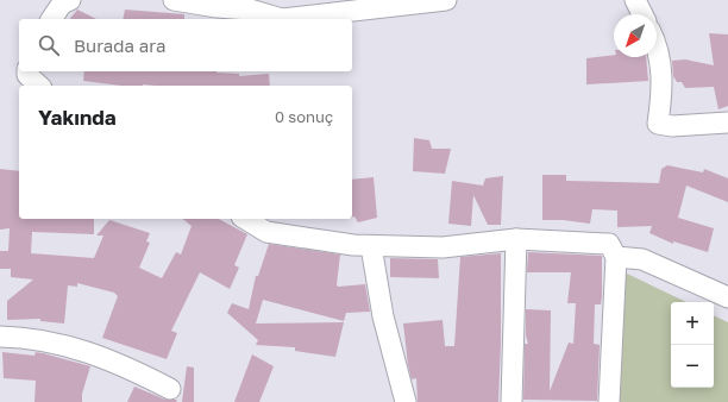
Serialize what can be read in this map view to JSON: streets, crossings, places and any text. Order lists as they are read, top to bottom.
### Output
{
  "north": "bottom left",
  "page": {
    "search": "Burada ara",
    "heading": ["Yakında", "0 sonuç"],
    "map_buttons": ["+", "−"]
  }
}
